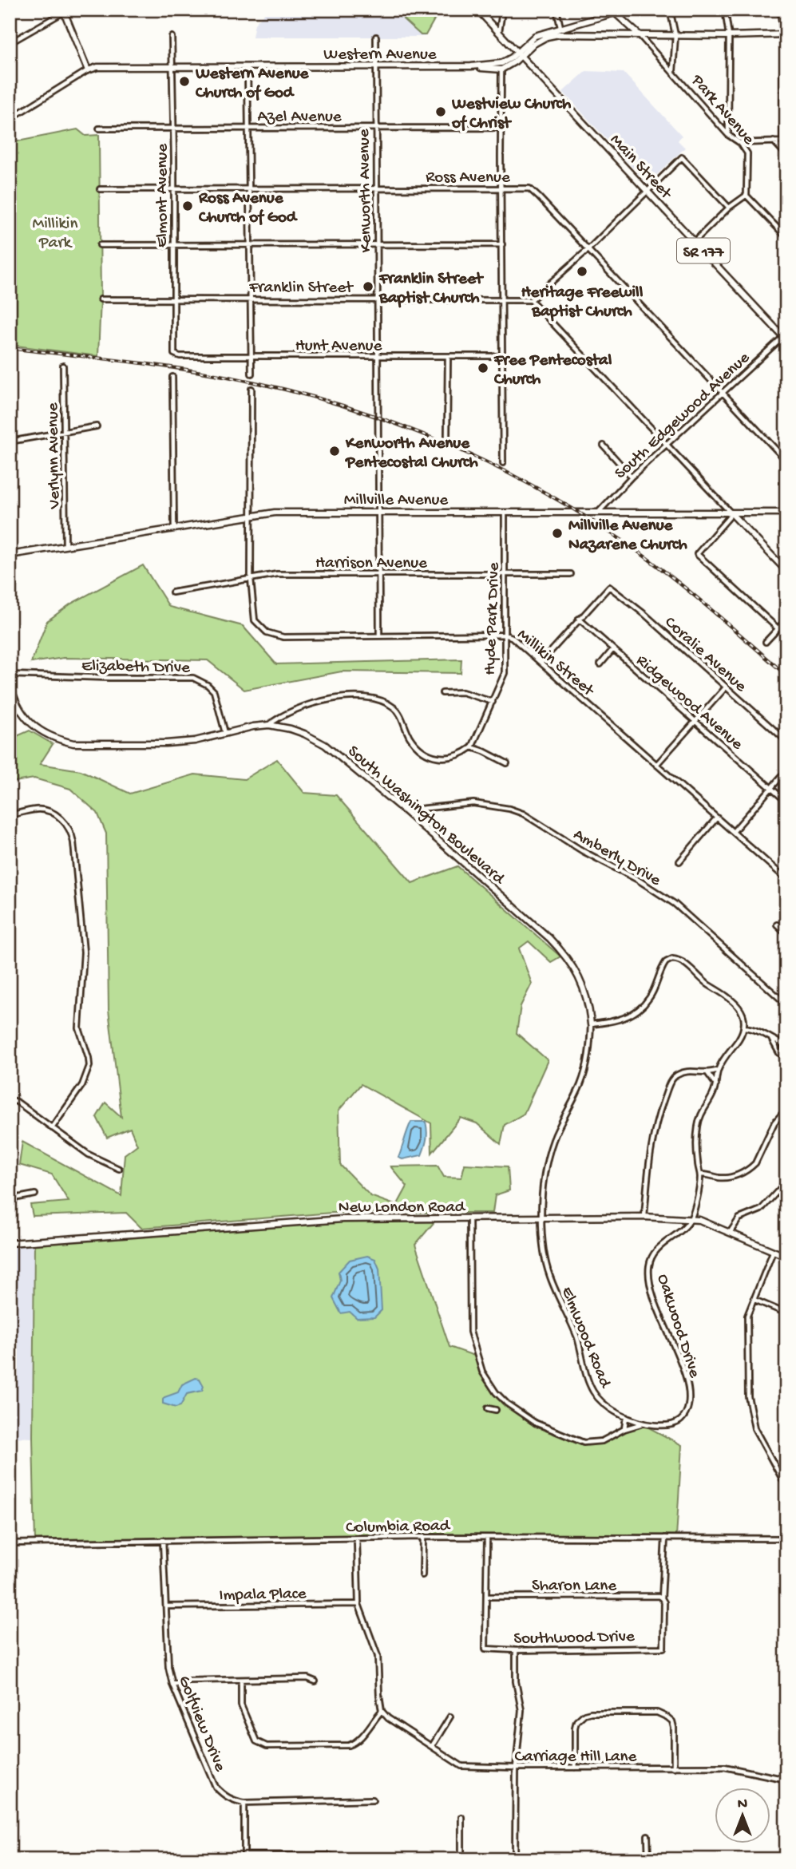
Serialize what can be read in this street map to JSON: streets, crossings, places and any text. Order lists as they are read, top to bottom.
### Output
{
  "streets": {
    "street": [
      "Western Avenue",
      "Park Avenue",
      "Azel Avenue",
      "Main Street",
      "Ross Avenue",
      "Kenworth Avenue",
      "Elmont Avenue",
      "SR 177",
      "Franklin Street",
      "Hunt Avenue",
      "South Edgewood Avenue",
      "Verlynn Avenue",
      "Millville Avenue",
      "Harrison Avenue",
      "Hyde Park Drive",
      "Coralie Avenue",
      "Millikin Street",
      "Elizabeth Drive",
      "Ridgewood Avenue",
      "South Washington Boulevard",
      "Amberly Drive",
      "New London Road",
      "Oakwood Drive",
      "Elmwood Road",
      "Columbia Road",
      "Sharon Lane",
      "Impala Place",
      "Southwood Drive",
      "Golfview Drive",
      "Carriage Hill Lane"
    ]
  },
  "crossings": [
    ["Western Avenue", "Park Avenue"],
    ["Western Avenue", "Main Street"],
    ["Western Avenue", "Kenworth Avenue"],
    ["Western Avenue", "Elmont Avenue"],
    ["Azel Avenue", "Kenworth Avenue"],
    ["Azel Avenue", "Elmont Avenue"],
    ["Main Street", "South Edgewood Avenue"],
    ["Ross Avenue", "Kenworth Avenue"],
    ["Ross Avenue", "Elmont Avenue"],
    ["Ross Avenue", "South Edgewood Avenue"],
    ["Kenworth Avenue", "Franklin Street"],
    ["Kenworth Avenue", "Hunt Avenue"],
    ["Kenworth Avenue", "Millville Avenue"],
    ["Kenworth Avenue", "Harrison Avenue"],
    ["Kenworth Avenue", "Millikin Street"],
    ["Elmont Avenue", "Franklin Street"],
    ["Elmont Avenue", "Hunt Avenue"],
    ["South Edgewood Avenue", "Millville Avenue"],
    ["Verlynn Avenue", "Millville Avenue"],
    ["Millville Avenue", "Hyde Park Drive"],
    ["Millville Avenue", "Millikin Street"],
    ["Harrison Avenue", "Hyde Park Drive"],
    ["Harrison Avenue", "Millikin Street"],
    ["Hyde Park Drive", "Millikin Street"],
    ["Coralie Avenue", "Ridgewood Avenue"],
    ["Elizabeth Drive", "South Washington Boulevard"],
    ["South Washington Boulevard", "Amberly Drive"],
    ["South Washington Boulevard", "New London Road"],
    ["South Washington Boulevard", "Elmwood Road"],
    ["New London Road", "Oakwood Drive"],
    ["New London Road", "Elmwood Road"],
    ["Oakwood Drive", "Elmwood Road"],
    ["Columbia Road", "Golfview Drive"],
    ["Sharon Lane", "Southwood Drive"],
    ["Impala Place", "Golfview Drive"]
  ],
  "parks": ["Millikin Park"],
  "places": [
    "Western Avenue Church of God",
    "Westview Church of Christ",
    "Ross Avenue Church of God",
    "Heritage Freewill Baptist Church",
    "Franklin Street Baptist Church",
    "Free Pentecostal Church",
    "Kenworth Avenue Pentecostal Church",
    "Millville Avenue Nazarene Church"
  ],
  "north": "top"
}
